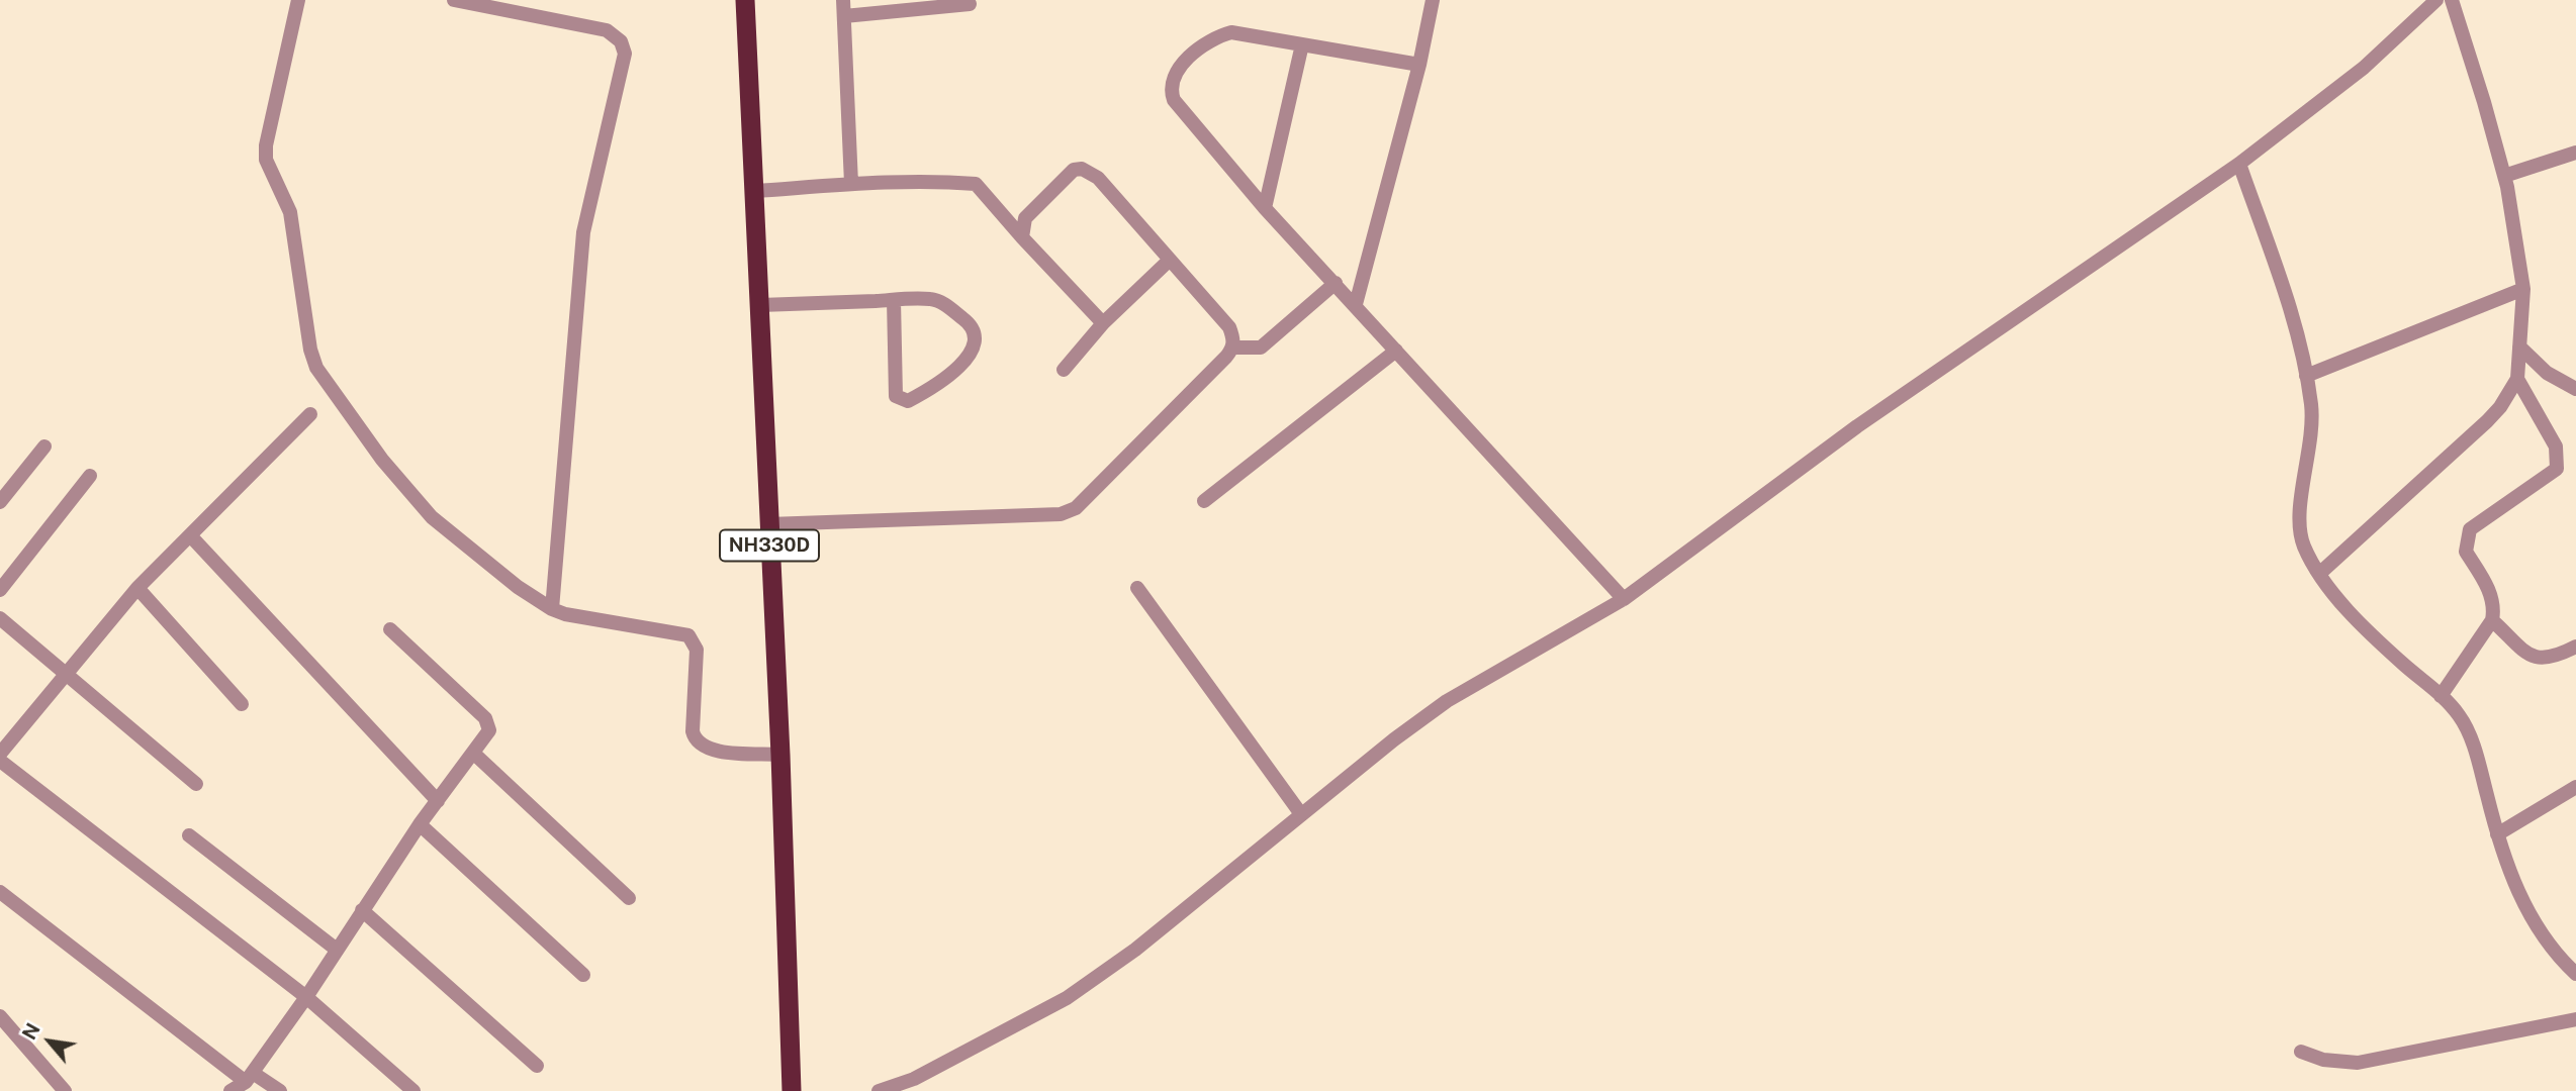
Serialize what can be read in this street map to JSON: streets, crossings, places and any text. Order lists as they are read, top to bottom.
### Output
{
  "streets": {
    "highway": ["NH330D"]
  },
  "north": "top left"
}
